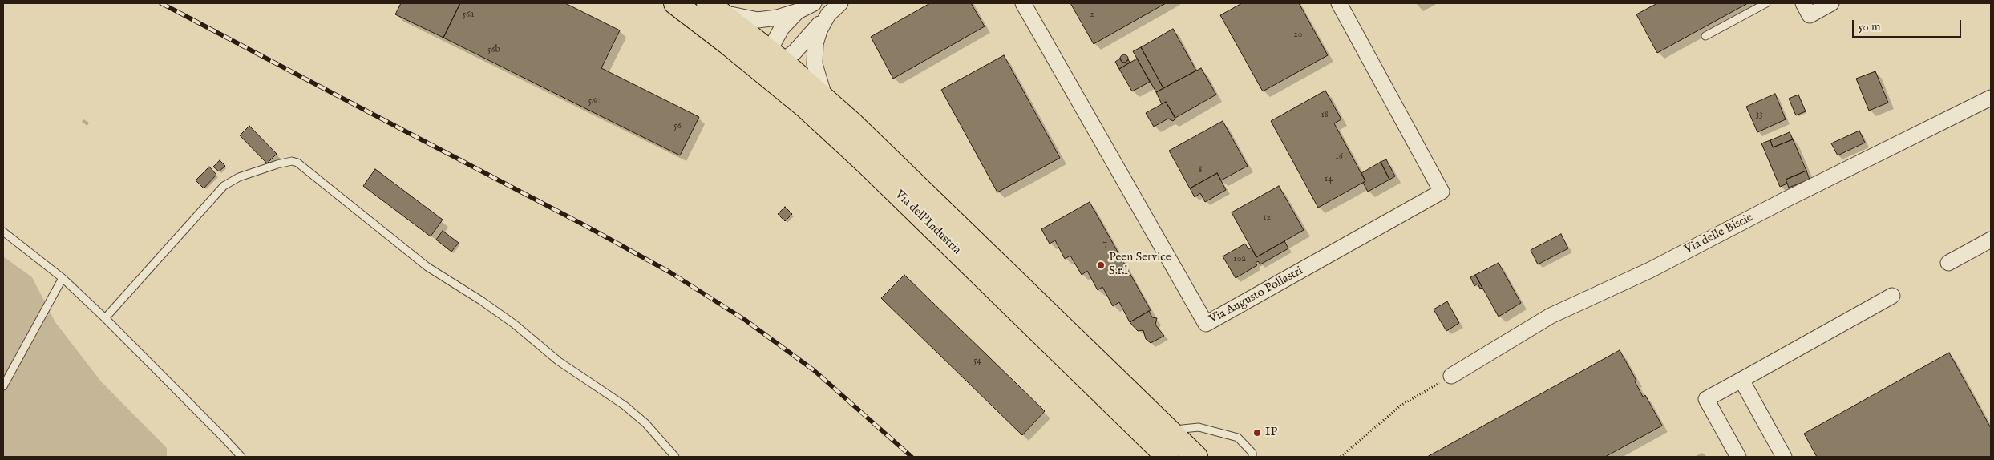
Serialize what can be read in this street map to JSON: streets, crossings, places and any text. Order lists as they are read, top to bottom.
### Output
{
  "streets": {
    "main road": ["Via dell'Industria"],
    "street": ["Via delle Biscie", "Via Augusto Pollastri"]
  },
  "places": ["Peen Service S.r.l", "IP"],
  "house_numbers": [
    "56a",
    "2",
    "20",
    "56b",
    "56c",
    "33",
    "18",
    "56",
    "16",
    "8",
    "14",
    "12",
    "7",
    "10a",
    "54"
  ],
  "scale_bar": "50 m"
}
